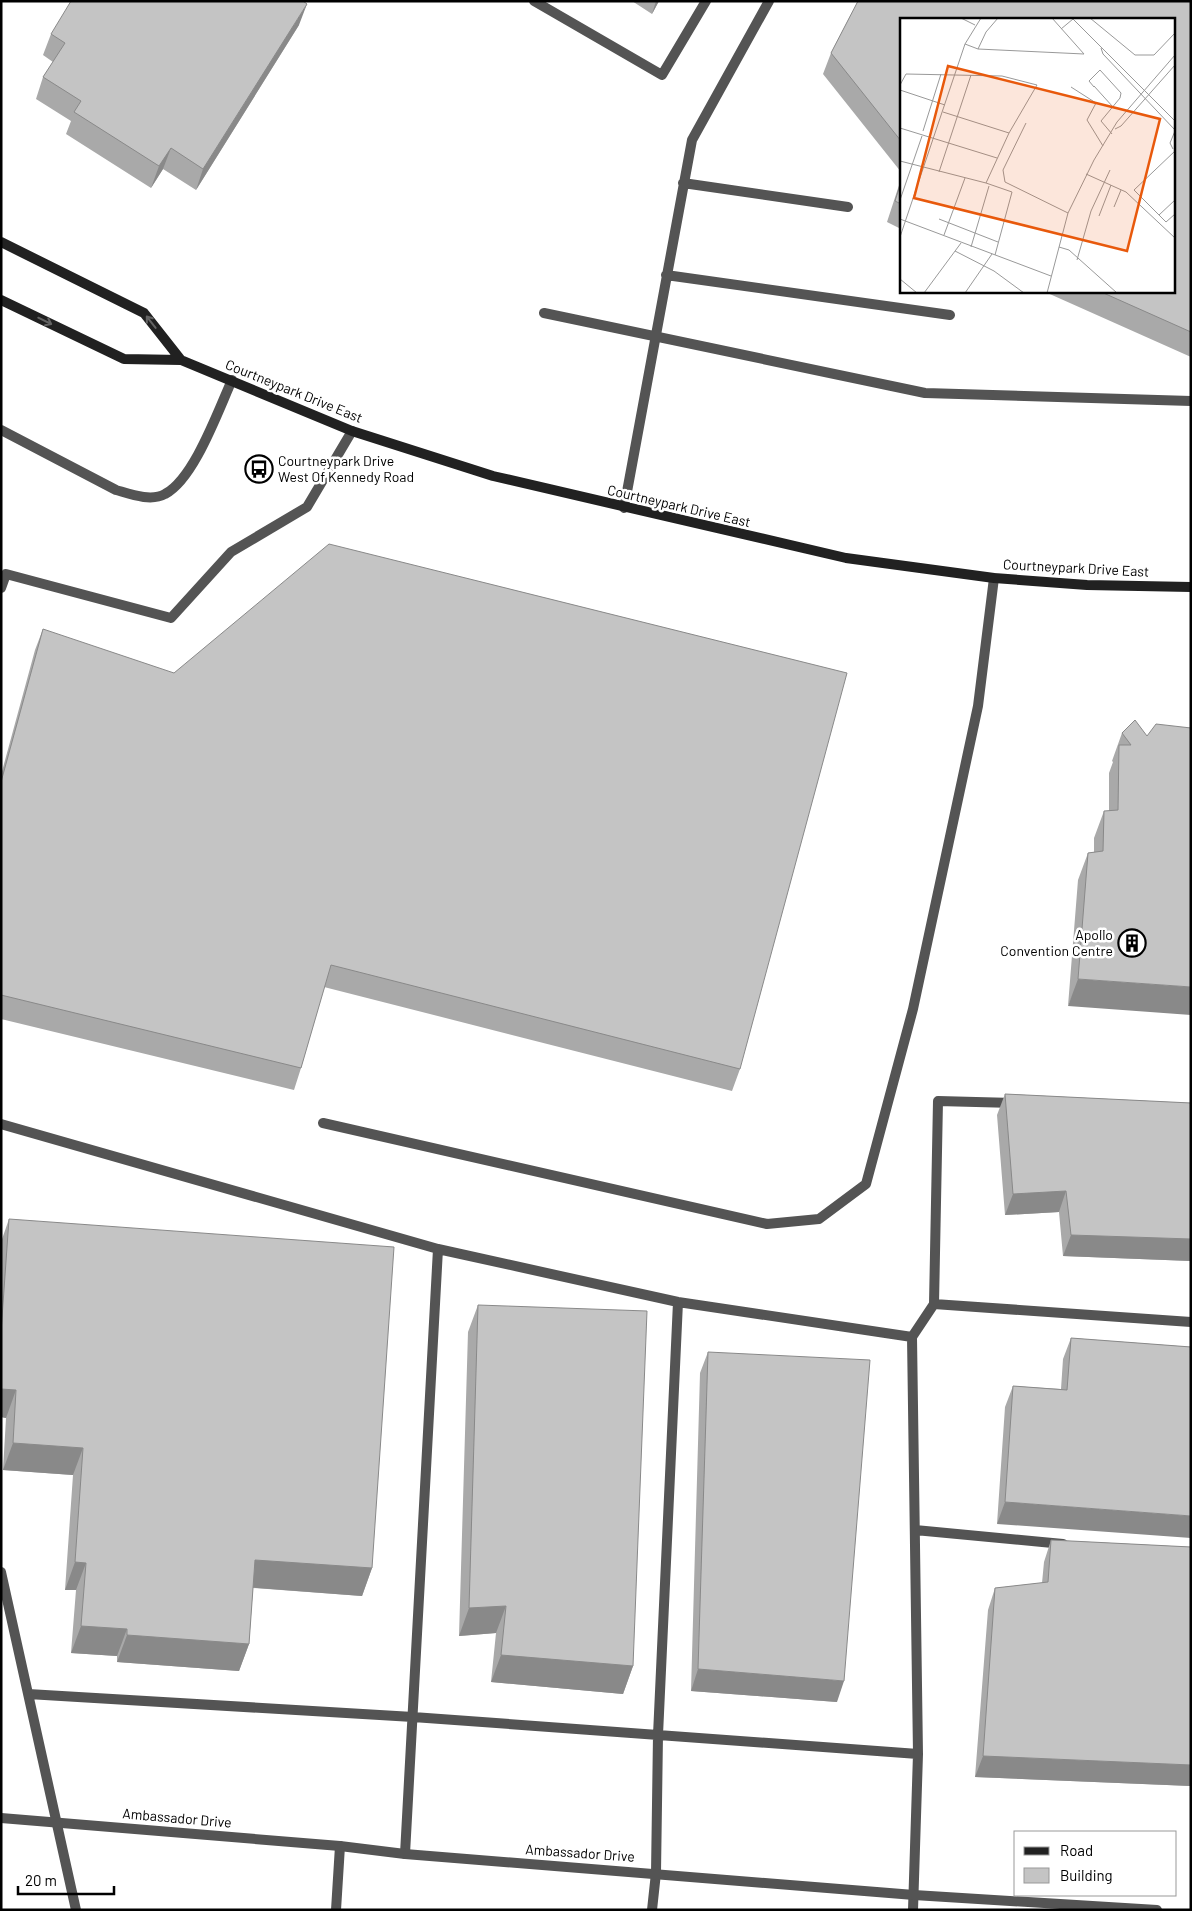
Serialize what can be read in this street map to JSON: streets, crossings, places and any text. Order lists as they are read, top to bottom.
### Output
{
  "streets": {
    "main road": ["Courtneypark Drive East"],
    "street": ["Ambassador Drive"]
  },
  "places": {
    "bus stop": ["Courtneypark Drive West Of Kennedy Road"],
    "building": ["Apollo Convention Centre"]
  },
  "legend": ["Road", "Building"],
  "scale_bar": "20 m"
}
